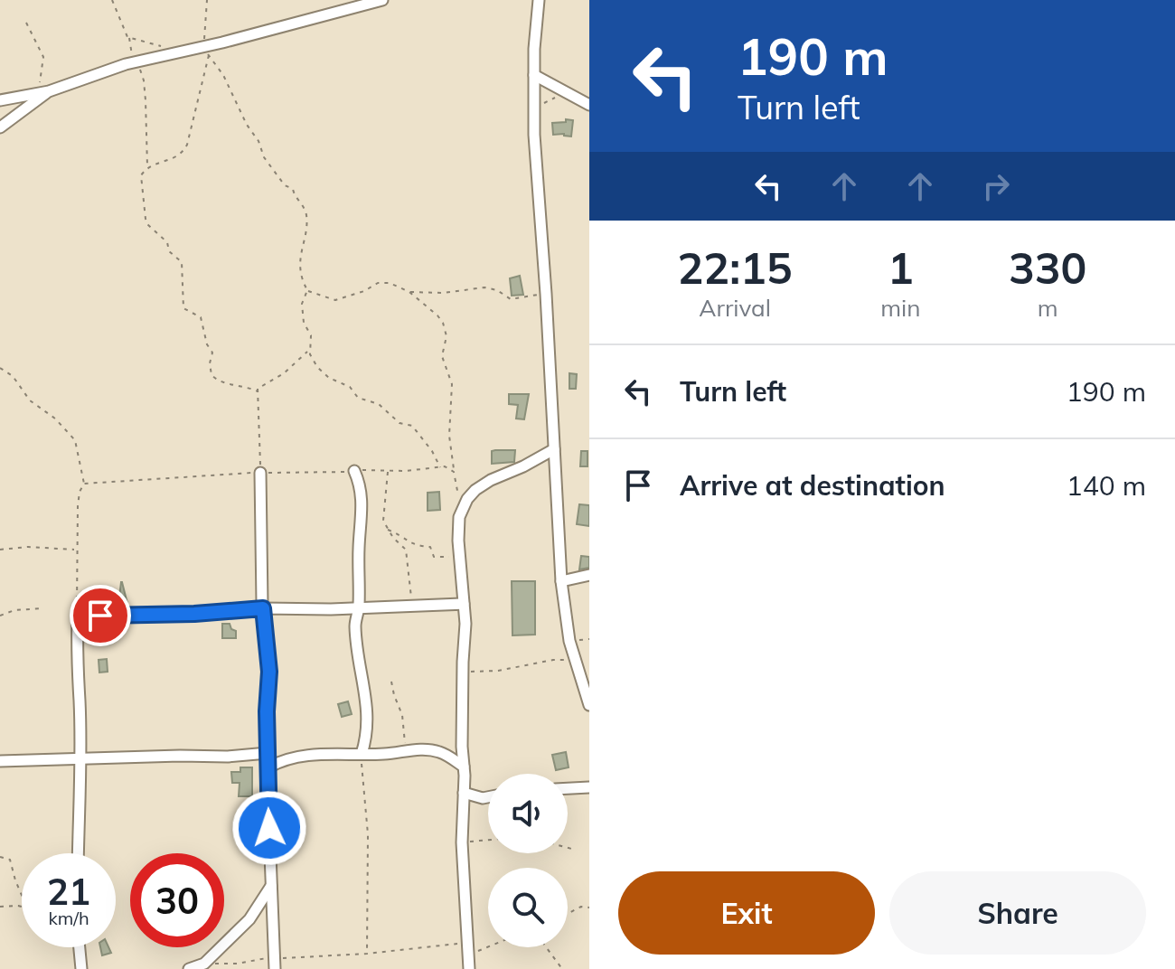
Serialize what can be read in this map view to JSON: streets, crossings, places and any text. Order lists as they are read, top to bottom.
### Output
{
  "page": {
    "turn": ["190 m", "Turn left"],
    "eta": [
      "22:15",
      "Arrival",
      "1",
      "min",
      "330",
      "m"
    ],
    "list": [
      {
        "name": "Turn left",
        "value": "190 m"
      },
      {
        "name": "Arrive at destination",
        "value": "140 m"
      }
    ],
    "speed": "21 km/h",
    "limit": "30",
    "buttons": ["Exit", "Share"]
  }
}
